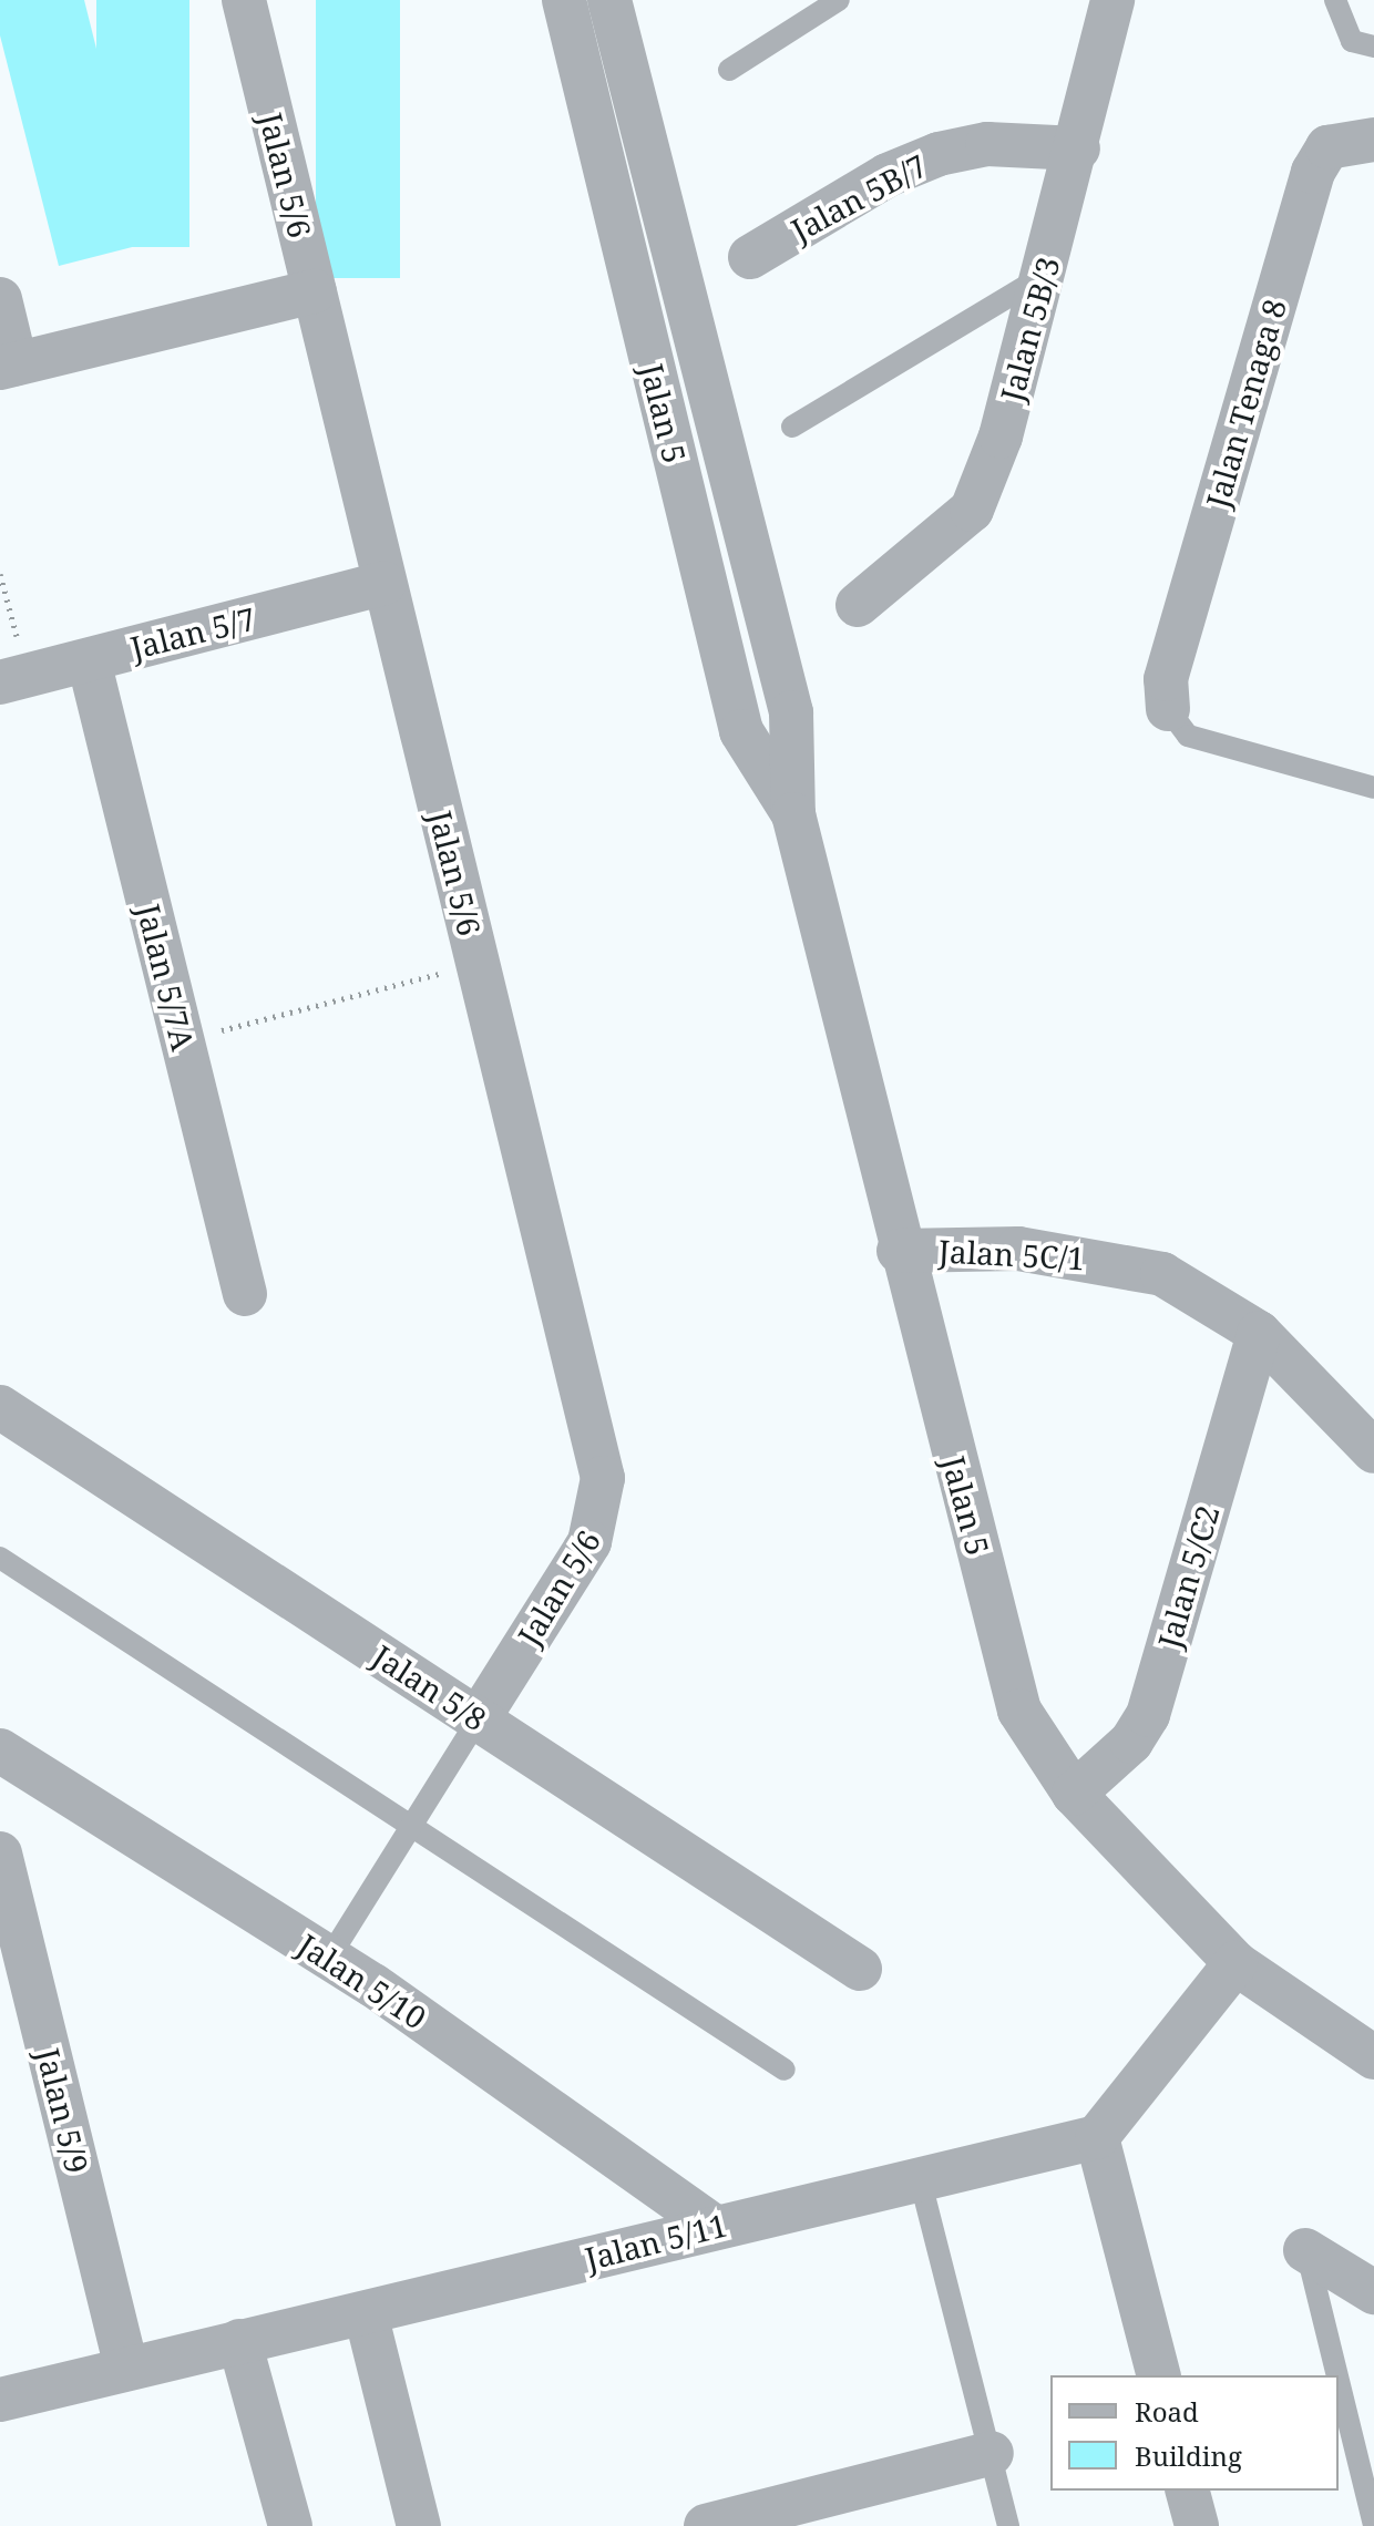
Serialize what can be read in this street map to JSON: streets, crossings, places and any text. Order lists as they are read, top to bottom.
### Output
{
  "streets": {
    "street": [
      "Jalan 5/6",
      "Jalan 5B/7",
      "Jalan 5B/3",
      "Jalan Tenaga 8",
      "Jalan 5",
      "Jalan 5/7",
      "Jalan 5/7A",
      "Jalan 5C/1",
      "Jalan 5/C2",
      "Jalan 5/8",
      "Jalan 5/10",
      "Jalan 5/9",
      "Jalan 5/11"
    ]
  },
  "crossings": [
    ["Jalan 5/6", "Jalan 5/7"],
    ["Jalan 5/6", "Jalan 5/8"],
    ["Jalan 5B/7", "Jalan 5B/3"],
    ["Jalan 5", "Jalan 5C/1"],
    ["Jalan 5", "Jalan 5/C2"],
    ["Jalan 5/7", "Jalan 5/7A"],
    ["Jalan 5C/1", "Jalan 5/C2"],
    ["Jalan 5/10", "Jalan 5/11"],
    ["Jalan 5/9", "Jalan 5/11"]
  ],
  "legend": ["Road", "Building"]
}
